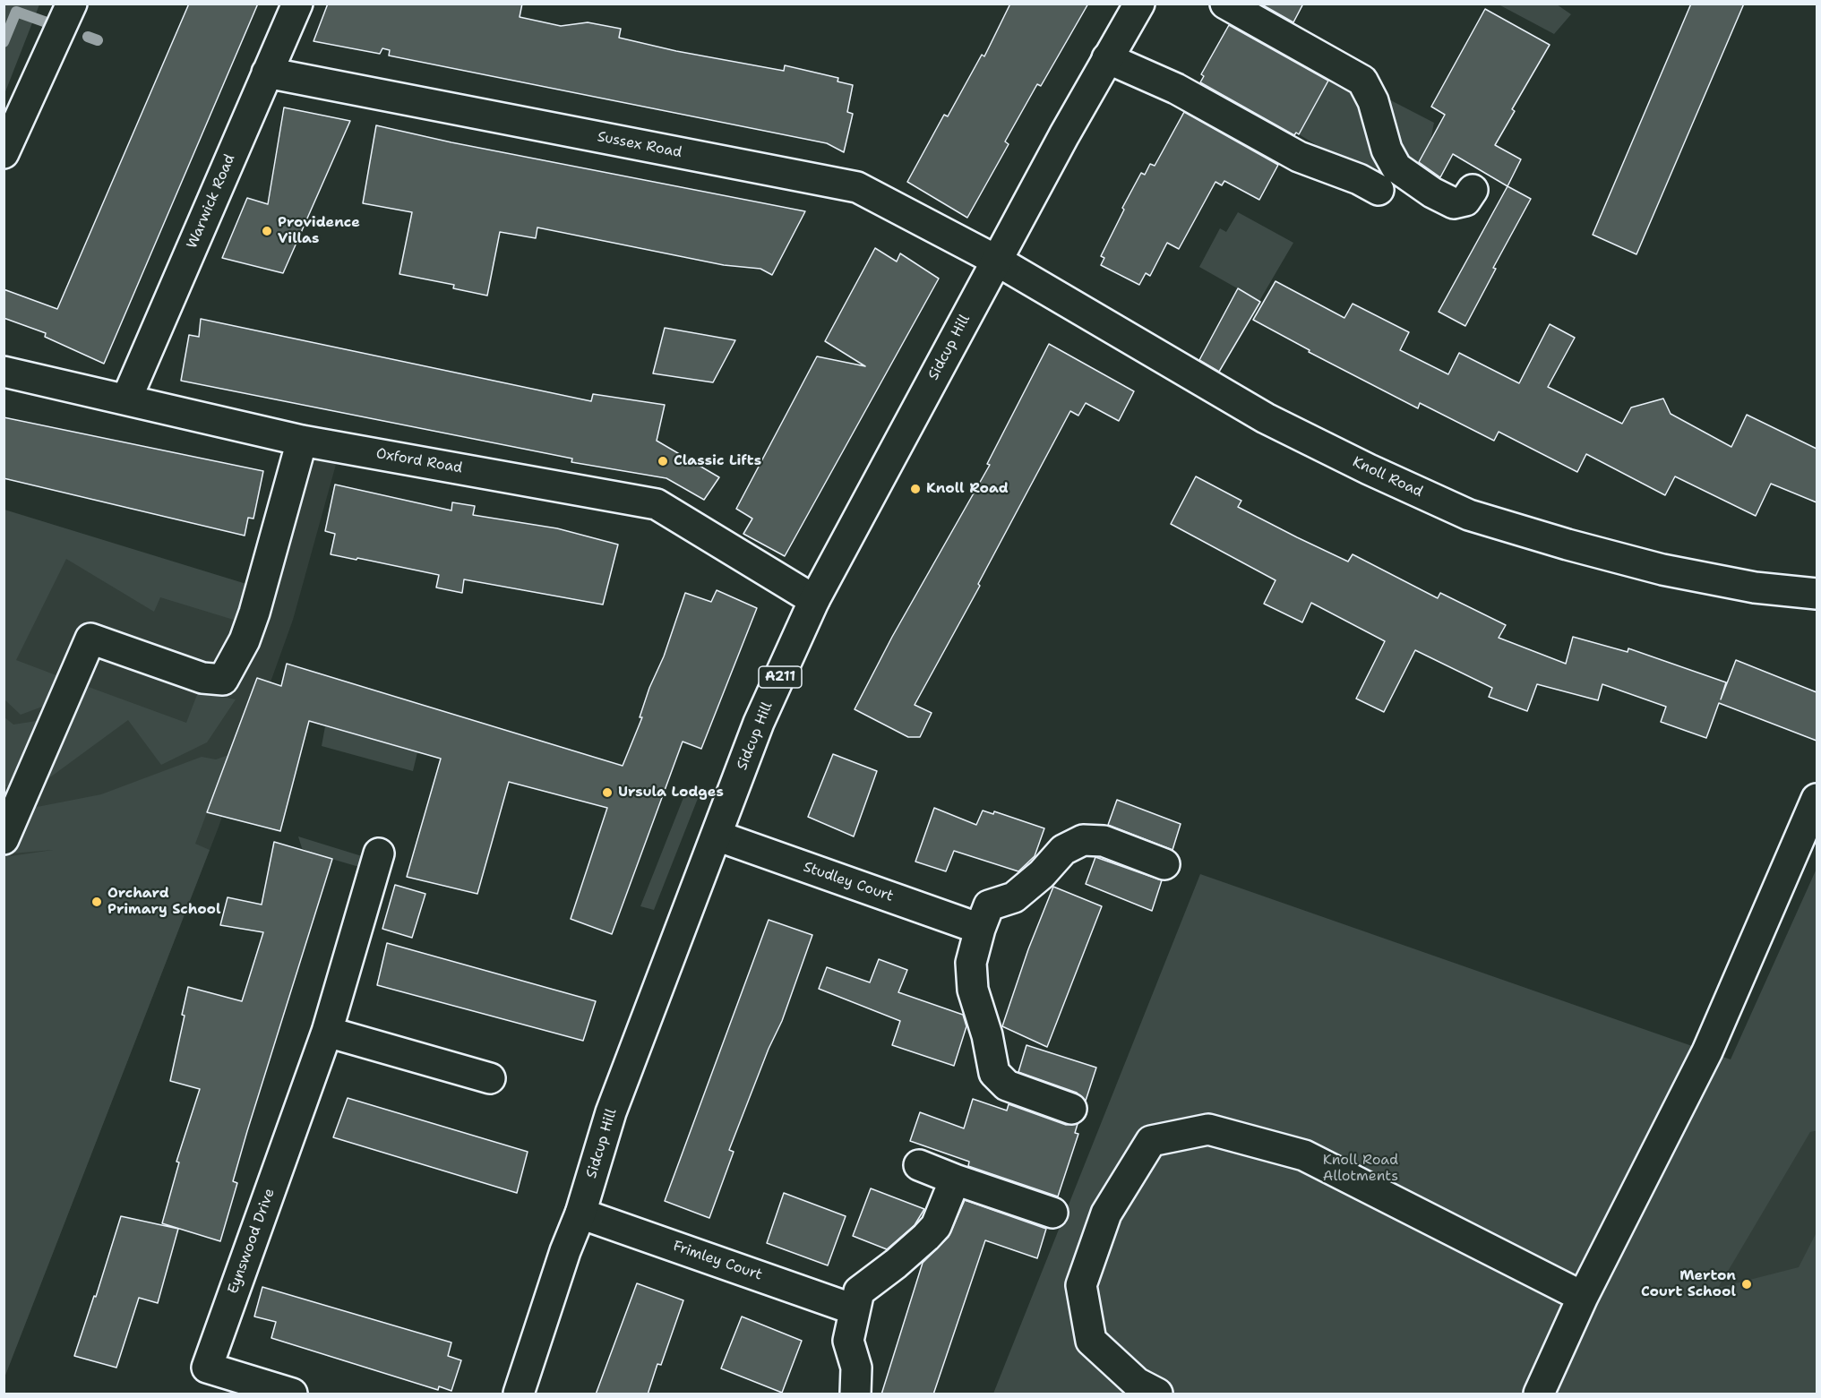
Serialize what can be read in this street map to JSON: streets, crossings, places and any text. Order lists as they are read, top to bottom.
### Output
{
  "streets": {
    "street": [
      "Sussex Road",
      "Warwick Road",
      "Sidcup Hill",
      "Oxford Road",
      "Knoll Road",
      "A211",
      "Studley Court",
      "Eynswood Drive",
      "Frimley Court"
    ]
  },
  "crossings": [
    ["Sussex Road", "Warwick Road"],
    ["Sussex Road", "Sidcup Hill"],
    ["Sussex Road", "Knoll Road"],
    ["Warwick Road", "Oxford Road"],
    ["Sidcup Hill", "Oxford Road"],
    ["Sidcup Hill", "Knoll Road"],
    ["Sidcup Hill", "Studley Court"],
    ["Sidcup Hill", "Frimley Court"]
  ],
  "parks": ["Knoll Road Allotments"],
  "places": [
    "Providence Villas",
    "Classic Lifts",
    "Knoll Road",
    "Ursula Lodges",
    "Orchard Primary School",
    "Merton Court School"
  ]
}
